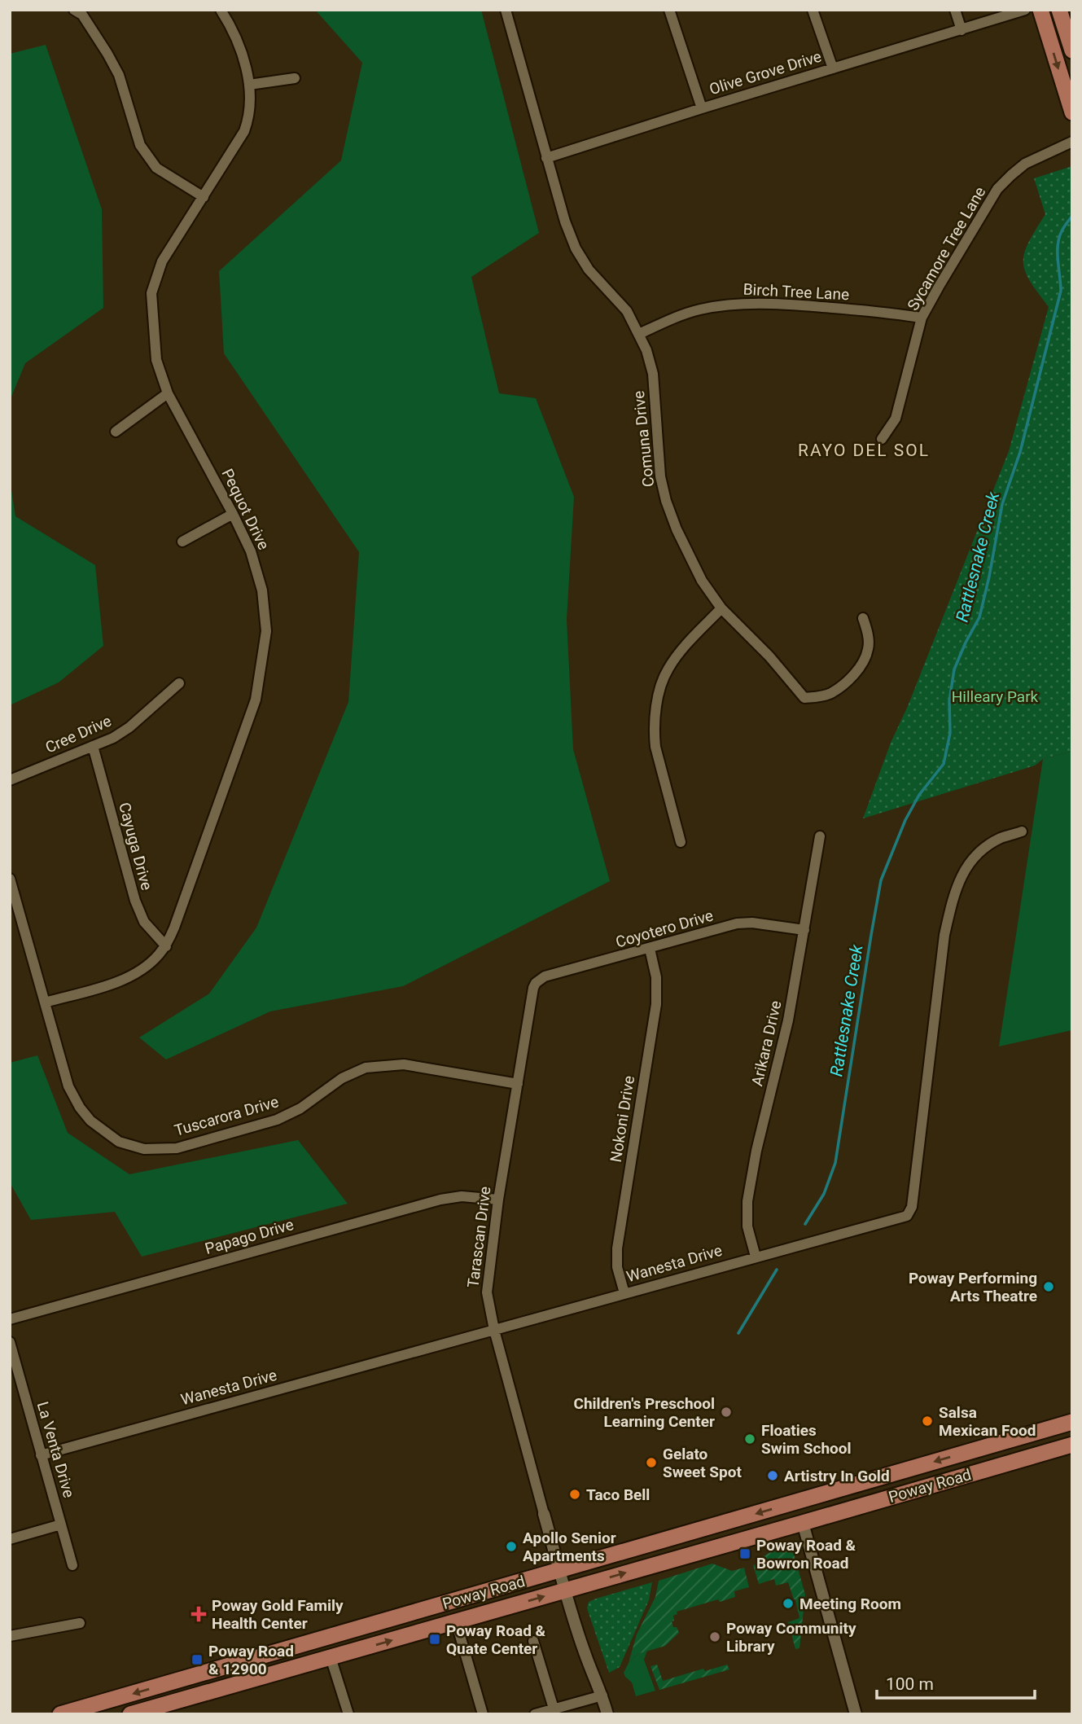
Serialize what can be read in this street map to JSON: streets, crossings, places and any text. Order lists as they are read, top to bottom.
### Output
{
  "streets": {
    "main road": ["Poway Road"],
    "street": [
      "Olive Grove Drive",
      "Sycamore Tree Lane",
      "Birch Tree Lane",
      "Comuna Drive",
      "Pequot Drive",
      "Cree Drive",
      "Cayuga Drive",
      "Coyotero Drive",
      "Arikara Drive",
      "Tuscarora Drive",
      "Nokoni Drive",
      "Papago Drive",
      "Tarascan Drive",
      "Wanesta Drive",
      "La Venta Drive"
    ]
  },
  "crossings": [
    ["Olive Grove Drive", "Comuna Drive"],
    ["Sycamore Tree Lane", "Birch Tree Lane"],
    ["Birch Tree Lane", "Comuna Drive"],
    ["Pequot Drive", "Cayuga Drive"],
    ["Pequot Drive", "Tuscarora Drive"],
    ["Cree Drive", "Cayuga Drive"],
    ["Coyotero Drive", "Arikara Drive"],
    ["Coyotero Drive", "Nokoni Drive"],
    ["Coyotero Drive", "Tarascan Drive"],
    ["Arikara Drive", "Wanesta Drive"],
    ["Tuscarora Drive", "Tarascan Drive"],
    ["Nokoni Drive", "Wanesta Drive"],
    ["Papago Drive", "Tarascan Drive"],
    ["Tarascan Drive", "Wanesta Drive"],
    ["Tarascan Drive", "Poway Road"],
    ["Wanesta Drive", "La Venta Drive"]
  ],
  "districts": ["RAYO DEL SOL"],
  "water": ["Rattlesnake Creek"],
  "parks": ["Hilleary Park"],
  "places": {
    "other": [
      "Poway Performing Arts Theatre",
      "Children's Preschool Learning Center",
      "Salsa Mexican Food",
      "Floaties Swim School",
      "Gelato Sweet Spot",
      "Artistry In Gold",
      "Taco Bell",
      "Apollo Senior Apartments",
      "Meeting Room",
      "Poway Community Library"
    ],
    "transit": ["Poway Road & Bowron Road", "Poway Road & Quate Center", "Poway Road & 12900"],
    "health": ["Poway Gold Family Health Center"]
  },
  "scale_bar": "100 m"
}
